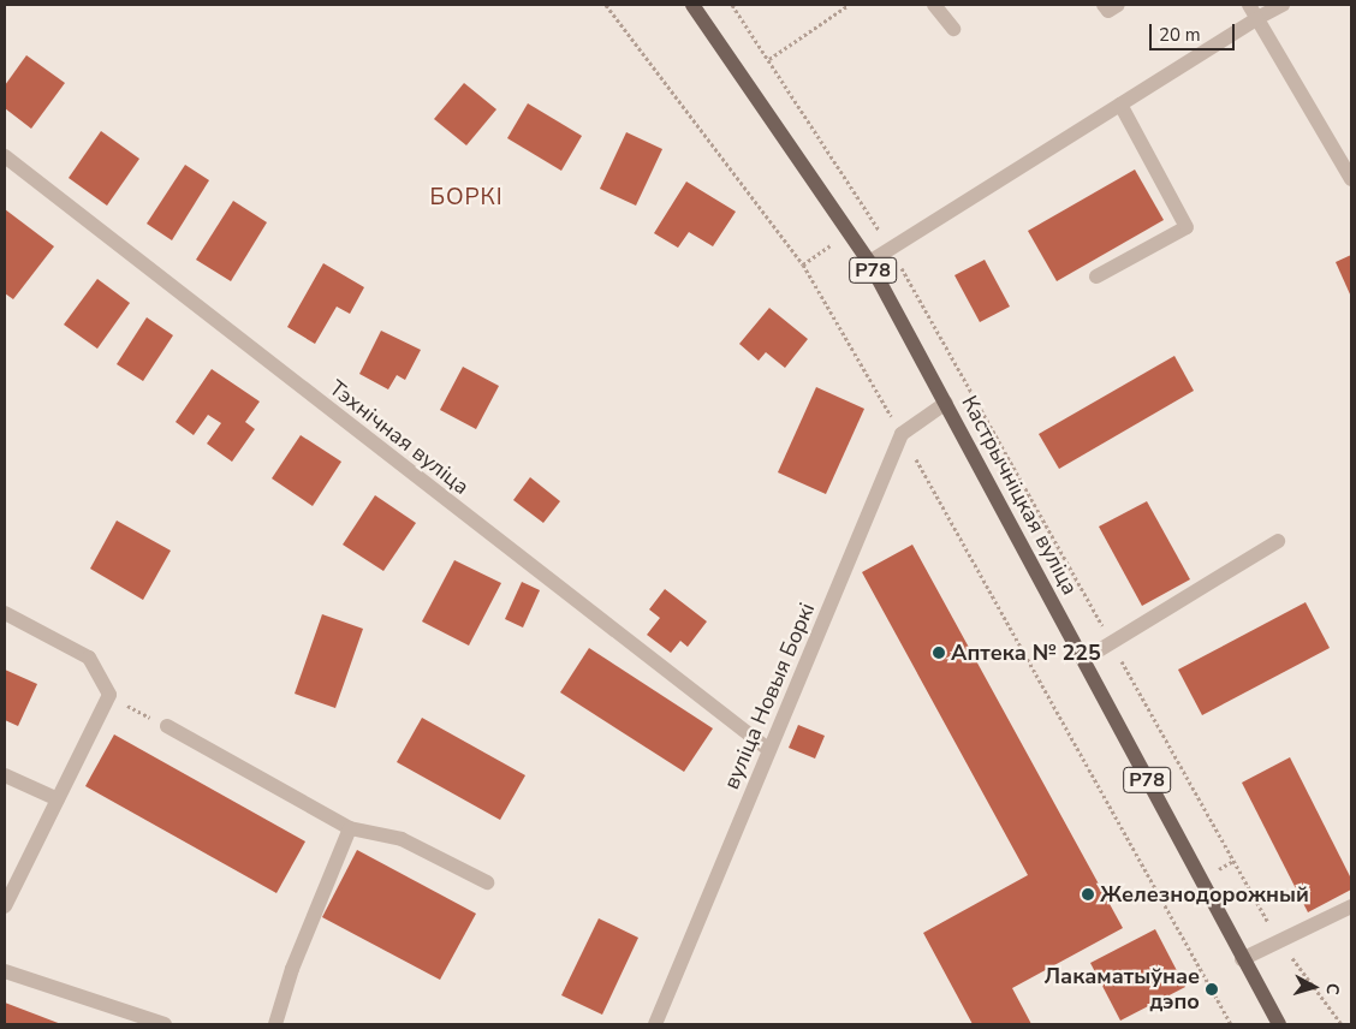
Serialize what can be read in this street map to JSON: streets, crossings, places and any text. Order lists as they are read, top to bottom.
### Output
{
  "streets": {
    "main road": ["Р78", "Кастрычніцкая вуліца"],
    "street": ["Тэхнічная вуліца", "вуліца Новыя Боркі"]
  },
  "crossings": [
    ["Тэхнічная вуліца", "вуліца Новыя Боркі"]
  ],
  "districts": ["БОРКІ"],
  "places": ["Аптека № 225", "Железнодорожный", "Лакаматыўнае дэпо"],
  "scale_bar": "20 m",
  "north": "right"
}
